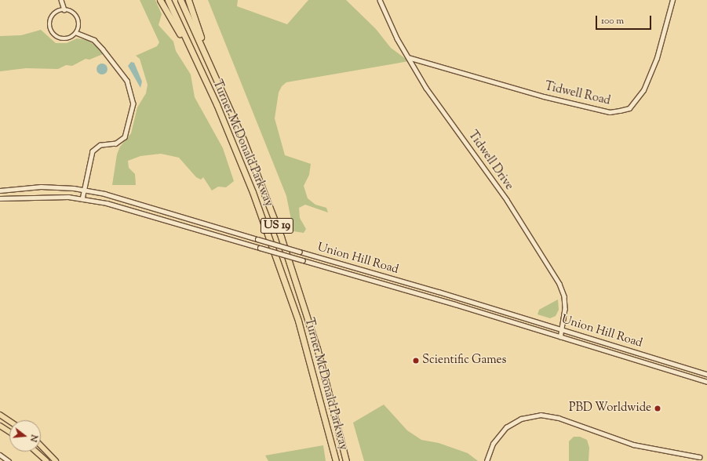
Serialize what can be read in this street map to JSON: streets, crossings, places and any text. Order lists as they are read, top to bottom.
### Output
{
  "streets": {
    "highway": ["Turner McDonald Parkway", "US 19"],
    "street": ["Tidwell Road", "Tidwell Drive", "Union Hill Road"]
  },
  "crossings": [
    ["Tidwell Road", "Tidwell Drive"],
    ["Tidwell Drive", "Union Hill Road"]
  ],
  "places": ["Scientific Games", "PBD Worldwide"],
  "scale_bar": "100 m",
  "north": "right"
}
